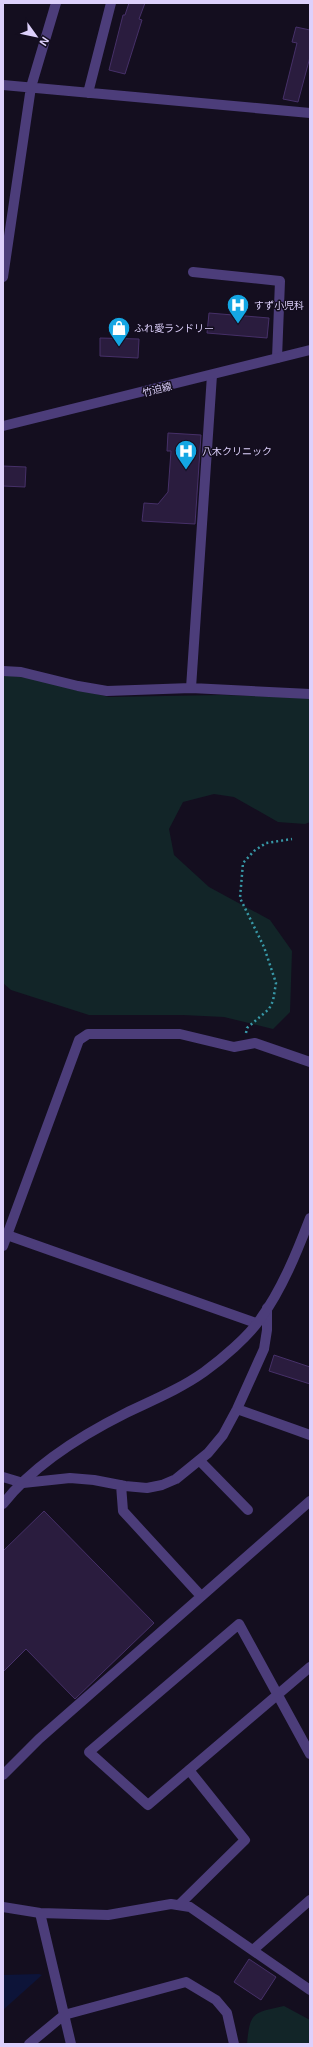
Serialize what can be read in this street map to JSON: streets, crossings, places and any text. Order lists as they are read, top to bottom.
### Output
{
  "streets": {
    "street": ["竹迫線"]
  },
  "places": {
    "hospital": ["すず小児科", "八木クリニック"],
    "shop": ["ふれ愛ランドリー"]
  },
  "north": "bottom right"
}
